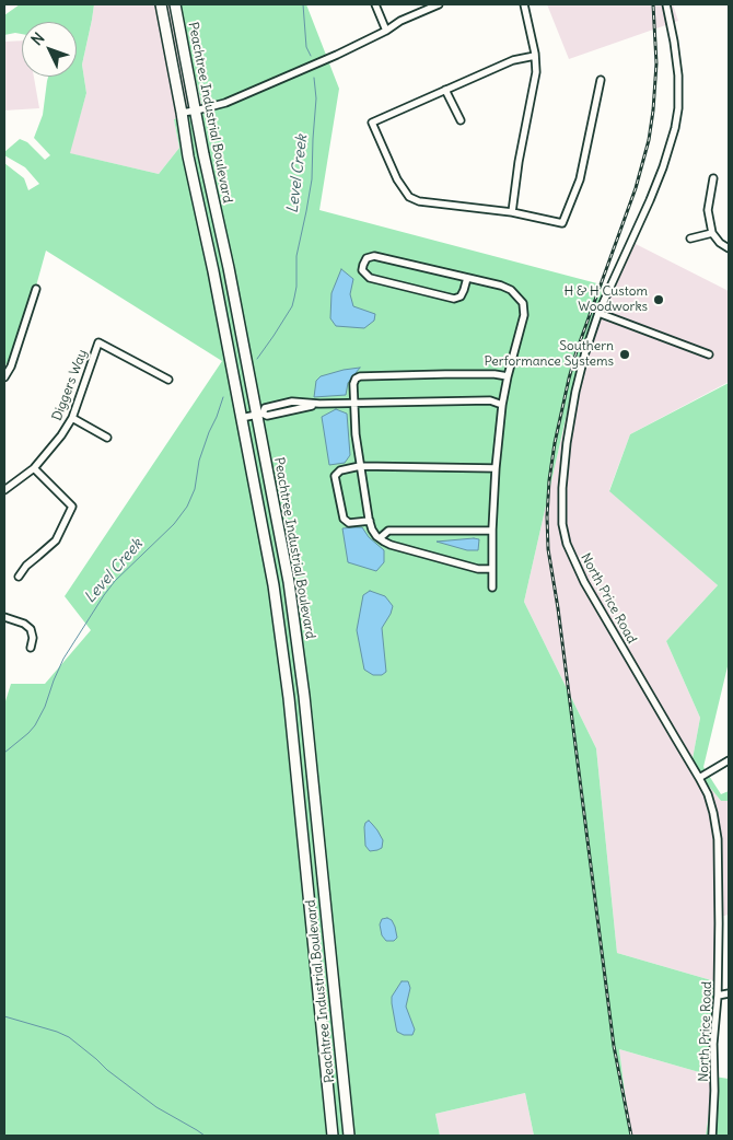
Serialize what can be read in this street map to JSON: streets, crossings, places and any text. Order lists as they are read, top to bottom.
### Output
{
  "streets": {
    "highway": ["Peachtree Industrial Boulevard"],
    "street": ["Diggers Way", "North Price Road"]
  },
  "water": ["Level Creek"],
  "places": ["H & H Custom Woodworks", "Southern Performance Systems"],
  "north": "top left"
}
